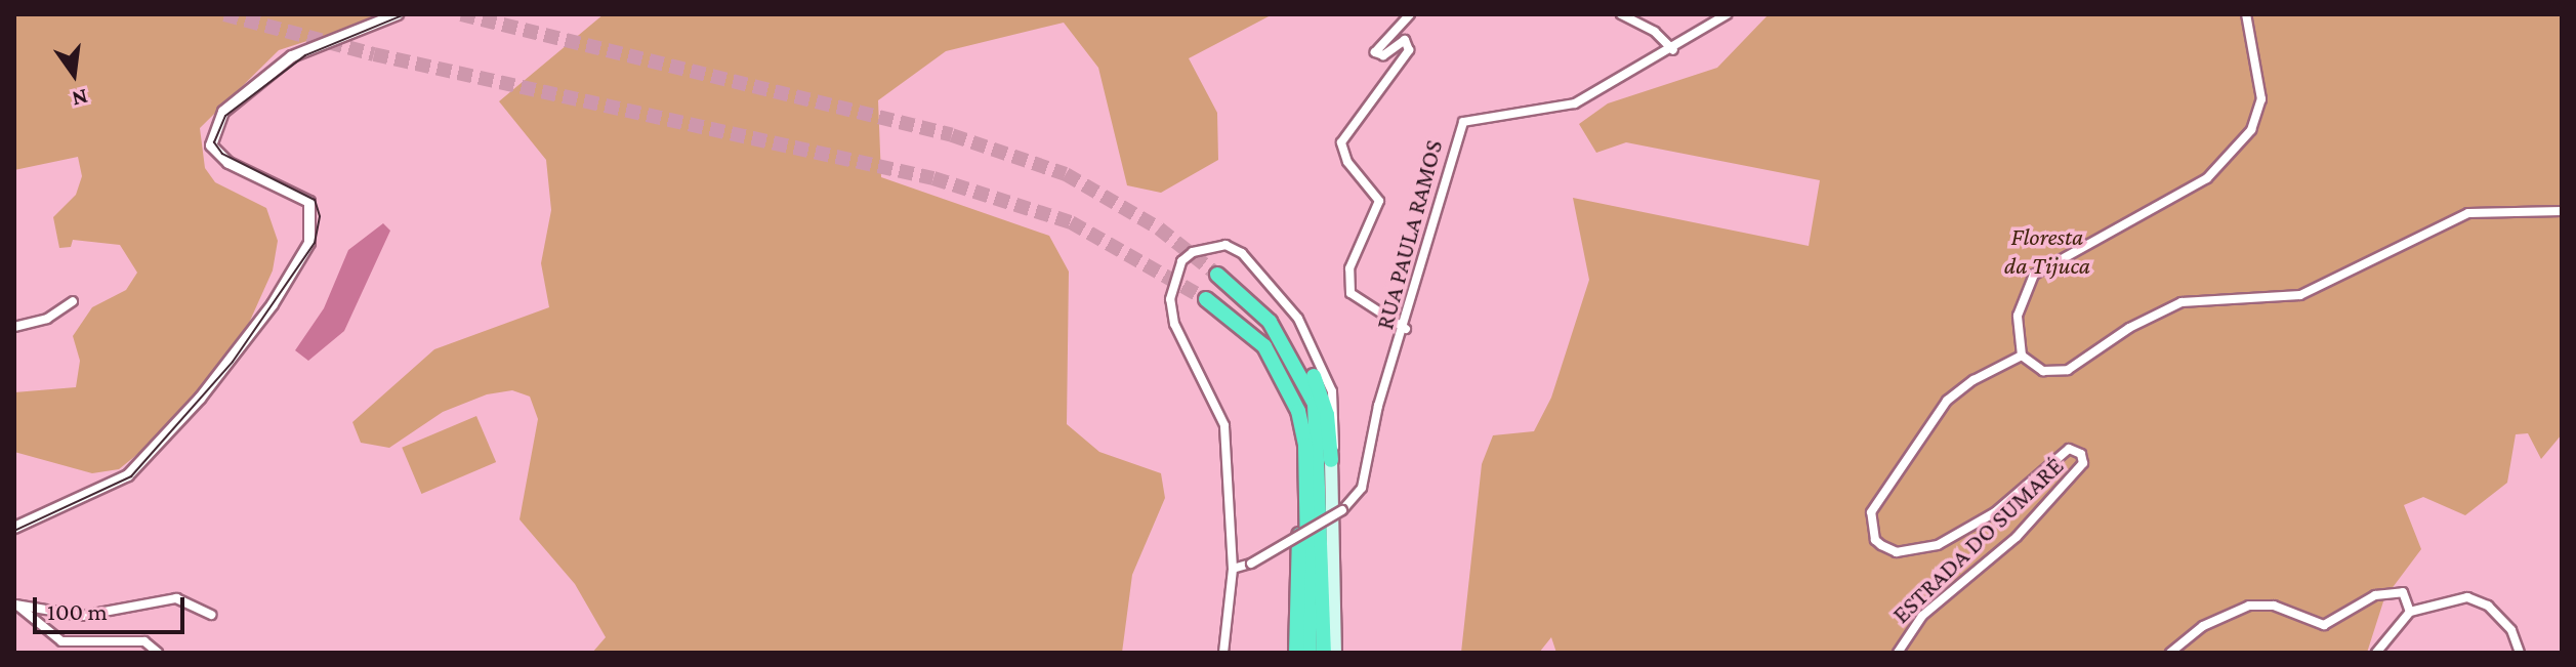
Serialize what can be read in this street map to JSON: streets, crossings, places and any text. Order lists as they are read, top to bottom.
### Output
{
  "streets": {
    "street": ["RUA PAULA RAMOS", "ESTRADA DO SUMARÉ"]
  },
  "parks": ["Floresta da Tijuca"],
  "scale_bar": "100 m",
  "north": "bottom"
}
